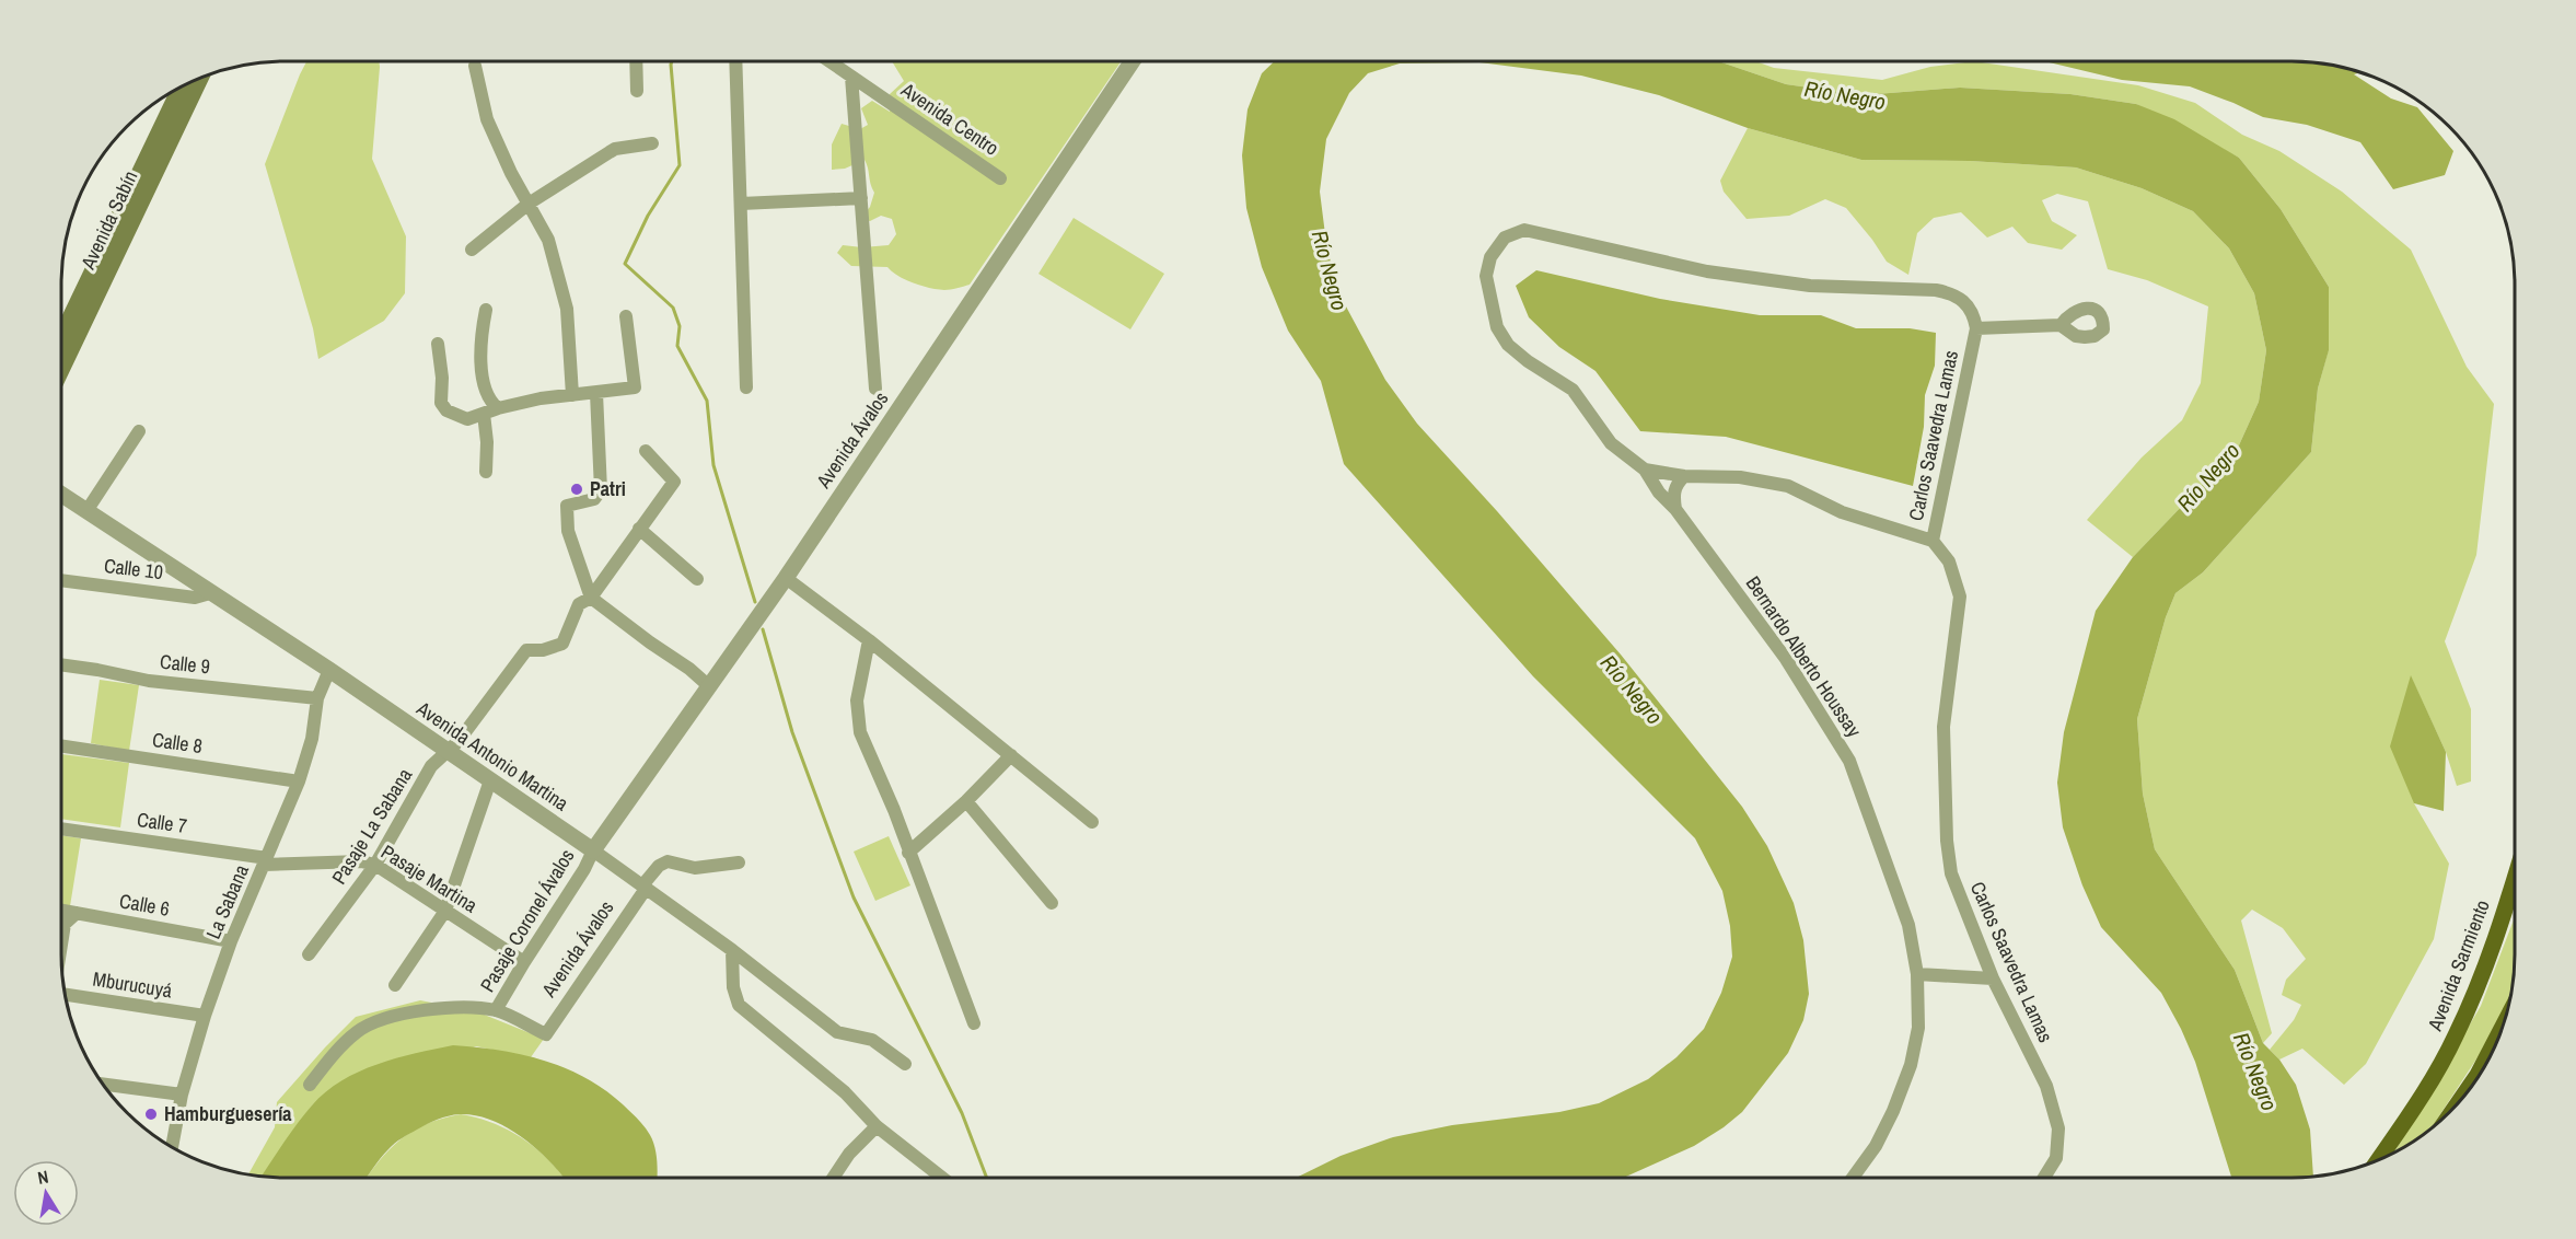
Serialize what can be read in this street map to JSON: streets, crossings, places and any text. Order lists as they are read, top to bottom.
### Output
{
  "streets": {
    "main road": ["Avenida Sabín", "Avenida Sarmiento"],
    "street": [
      "Avenida Centro",
      "Carlos Saavedra Lamas",
      "Avenida Ávalos",
      "Calle 10",
      "Bernardo Alberto Houssay",
      "Calle 9",
      "Calle 8",
      "Avenida Antonio Martina",
      "Calle 7",
      "Pasaje La Sabana",
      "Pasaje Martina",
      "La Sabana",
      "Calle 6",
      "Pasaje Coronel Ávalos",
      "Mburucuyá"
    ]
  },
  "crossings": [
    ["Carlos Saavedra Lamas", "Bernardo Alberto Houssay"],
    ["Avenida Ávalos", "Avenida Antonio Martina"],
    ["Avenida Ávalos", "Pasaje Coronel Ávalos"],
    ["Calle 10", "Avenida Antonio Martina"],
    ["Calle 9", "La Sabana"],
    ["Calle 8", "La Sabana"],
    ["Avenida Antonio Martina", "Pasaje La Sabana"],
    ["Avenida Antonio Martina", "La Sabana"],
    ["Avenida Antonio Martina", "Pasaje Coronel Ávalos"],
    ["Calle 7", "Pasaje Martina"],
    ["Calle 7", "La Sabana"],
    ["Pasaje La Sabana", "Pasaje Martina"],
    ["Pasaje Martina", "La Sabana"],
    ["Pasaje Martina", "Pasaje Coronel Ávalos"],
    ["La Sabana", "Calle 6"],
    ["La Sabana", "Mburucuyá"]
  ],
  "water": ["Río Negro"],
  "places": ["Patri", "Hamburguesería"],
  "north": "top"
}
